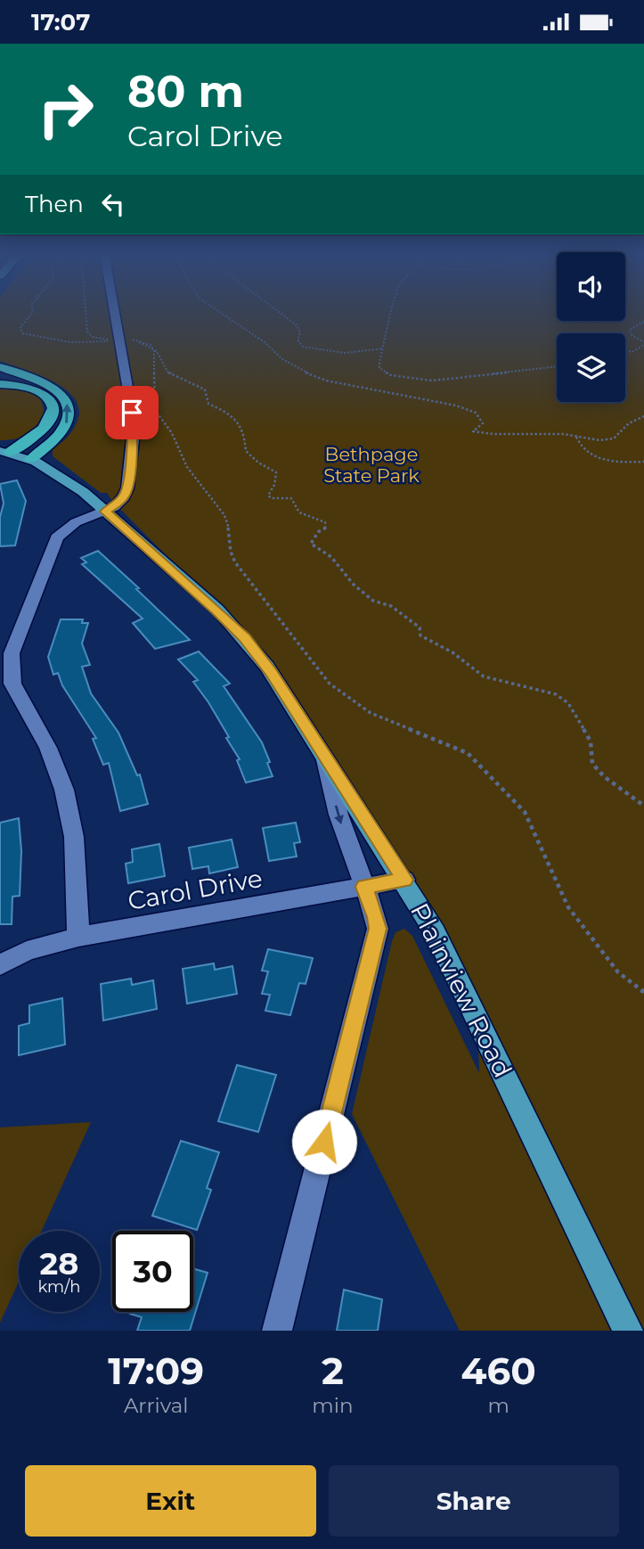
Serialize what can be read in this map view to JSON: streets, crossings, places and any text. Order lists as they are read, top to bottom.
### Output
{
  "streets": {
    "main road": ["Plainview Road"],
    "street": ["Carol Drive"]
  },
  "crossings": [
    ["Carol Drive", "Plainview Road"]
  ],
  "parks": ["Bethpage State Park"],
  "page": {
    "status": "17:07",
    "turn": ["80 m", "Carol Drive"],
    "then": "Then",
    "speed": "28 km/h",
    "limit": "30",
    "eta": [
      "17:09",
      "Arrival",
      "2",
      "min",
      "460",
      "m"
    ],
    "buttons": ["Exit", "Share"]
  }
}
